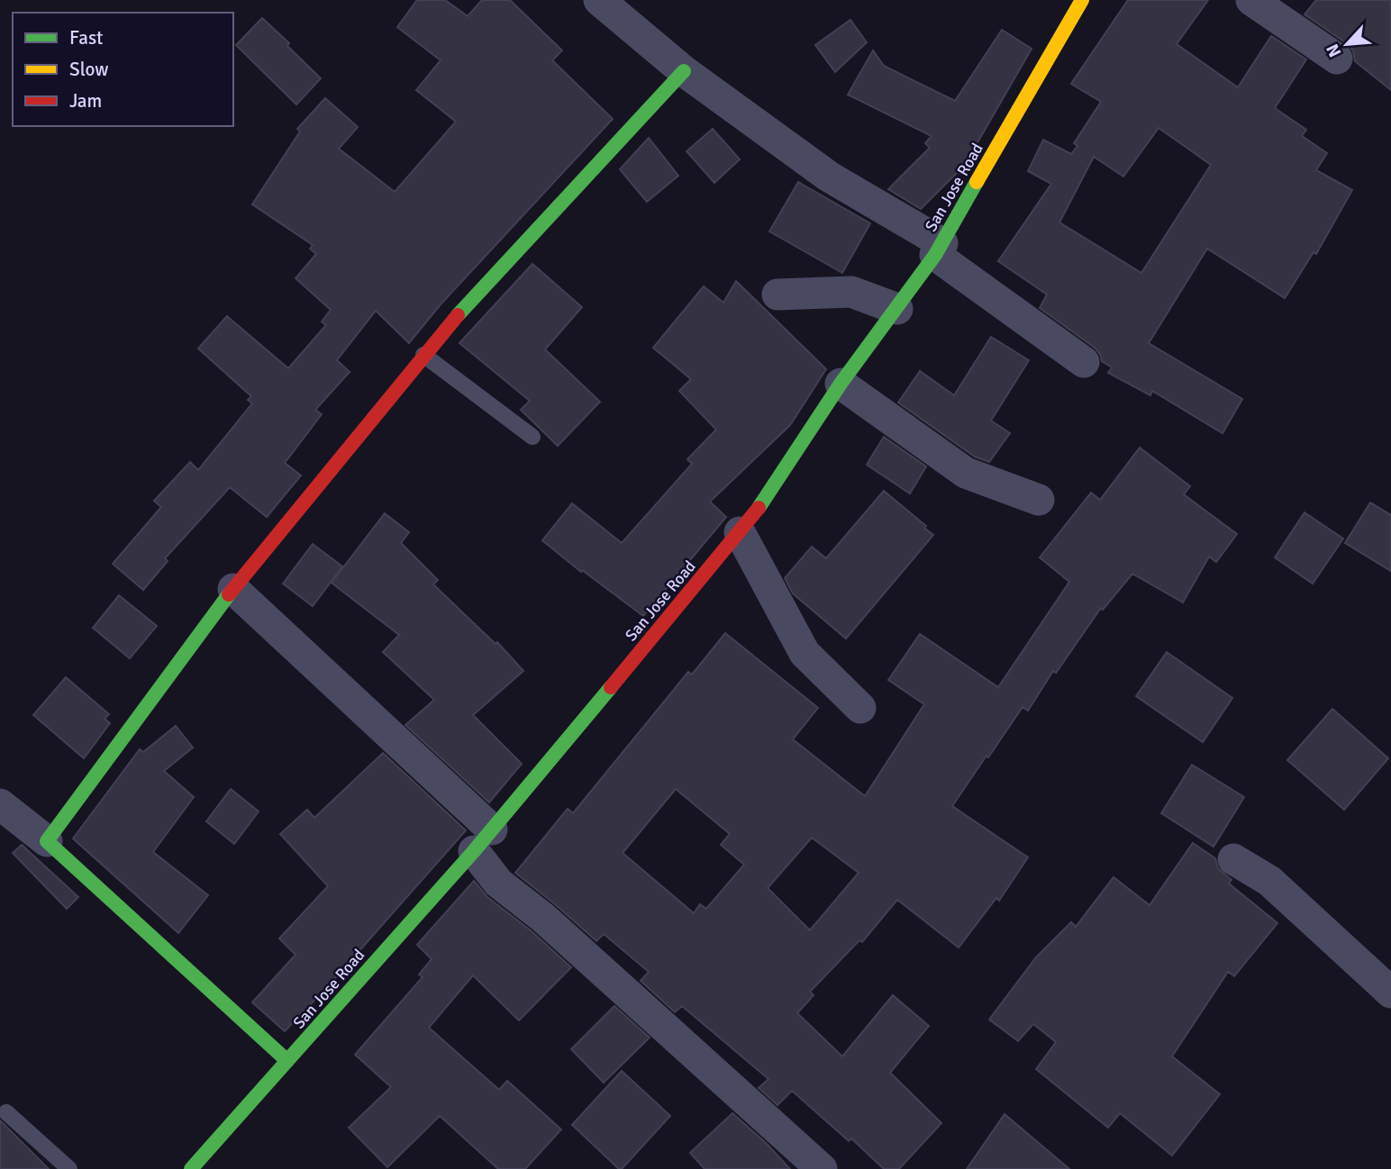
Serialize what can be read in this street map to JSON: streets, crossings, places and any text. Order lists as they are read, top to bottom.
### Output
{
  "streets": {
    "street": ["San Jose Road"]
  },
  "legend": ["Fast", "Slow", "Jam"],
  "north": "bottom left"
}
